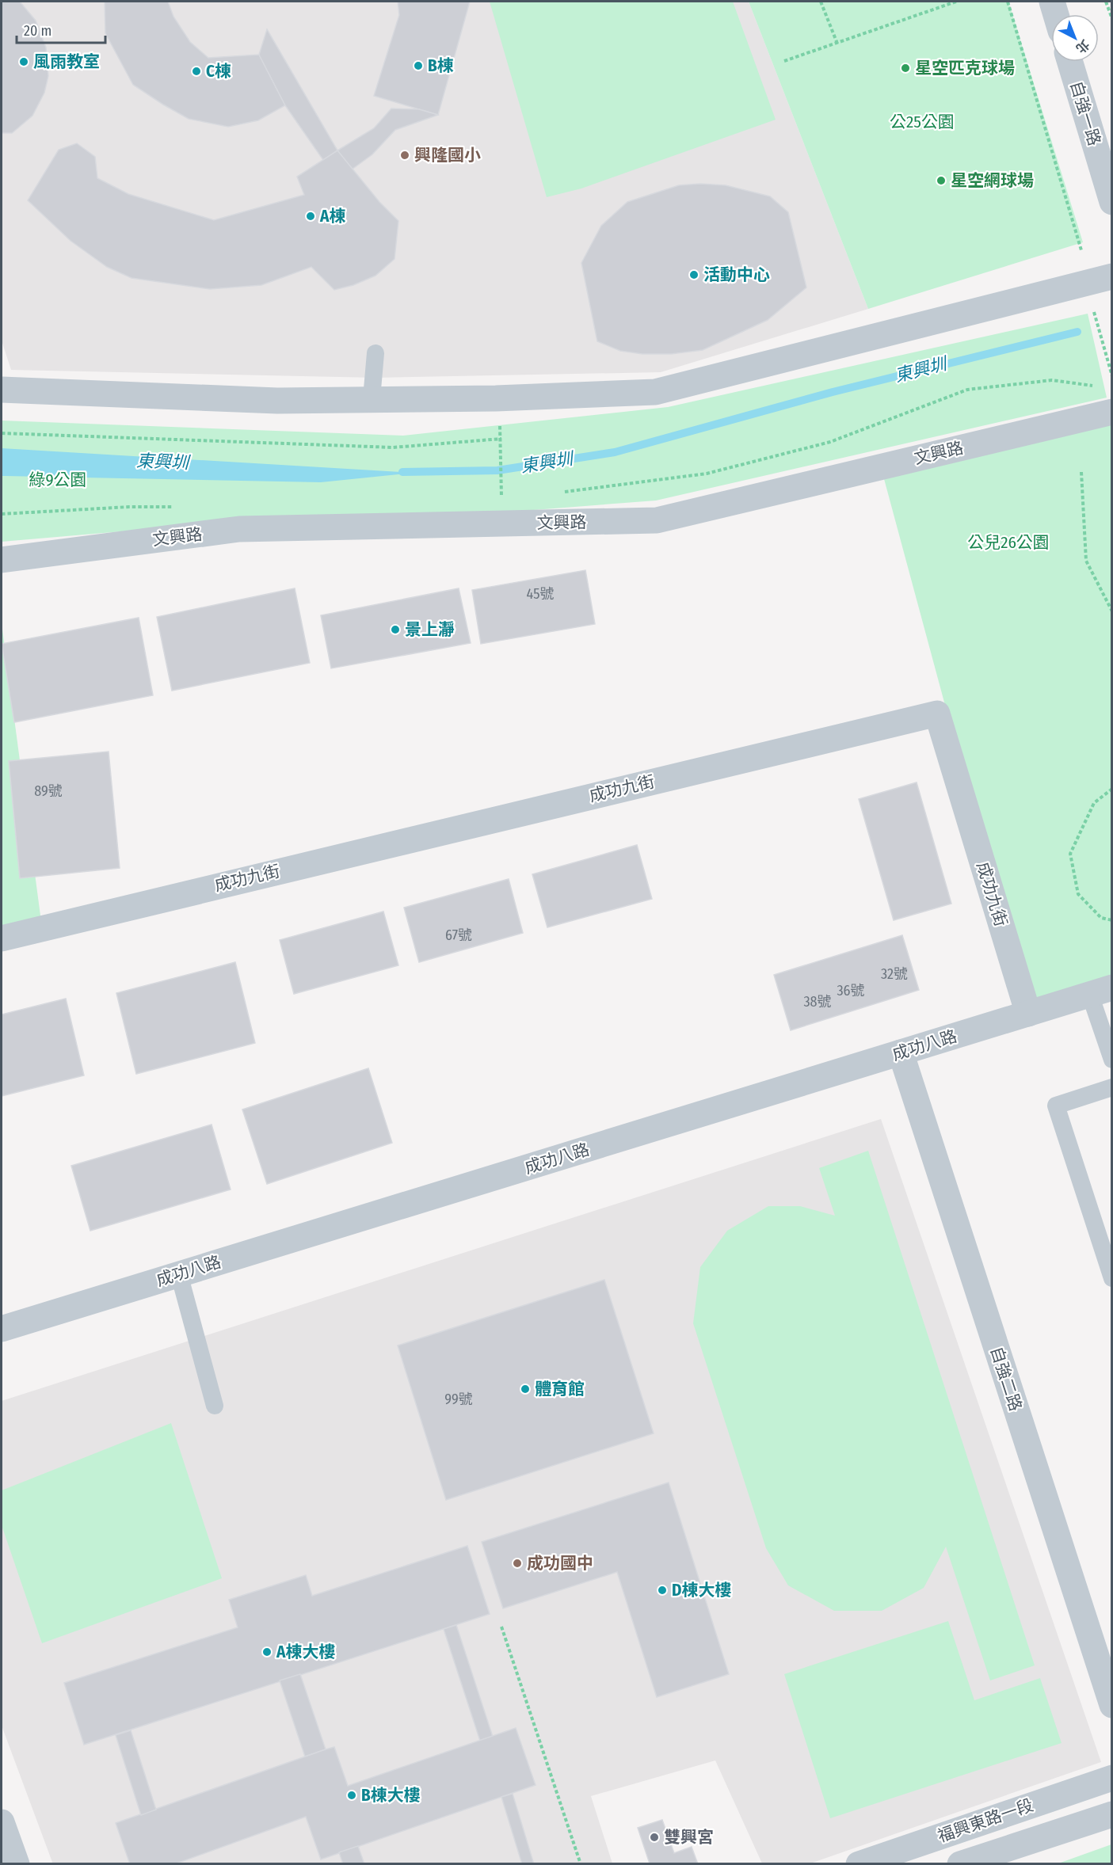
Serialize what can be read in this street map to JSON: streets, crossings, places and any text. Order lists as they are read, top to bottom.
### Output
{
  "streets": {
    "street": [
      "自強一路",
      "文興路",
      "成功九街",
      "成功八路",
      "自強二路",
      "福興東路一段"
    ]
  },
  "crossings": [
    ["成功九街", "成功八路"],
    ["成功八路", "自強二路"]
  ],
  "water": ["東興圳"],
  "parks": ["公25公園", "綠9公園", "公兒26公園"],
  "places": [
    "風雨教室",
    "B棟",
    "星空匹克球場",
    "C棟",
    "興隆國小",
    "星空網球場",
    "A棟",
    "活動中心",
    "景上瀞",
    "體育館",
    "成功國中",
    "D棟大樓",
    "A棟大樓",
    "B棟大樓",
    "雙興宮"
  ],
  "house_numbers": [
    "45號",
    "89號",
    "67號",
    "32號",
    "36號",
    "38號",
    "99號"
  ],
  "scale_bar": "20 m",
  "north": "bottom right"
}
